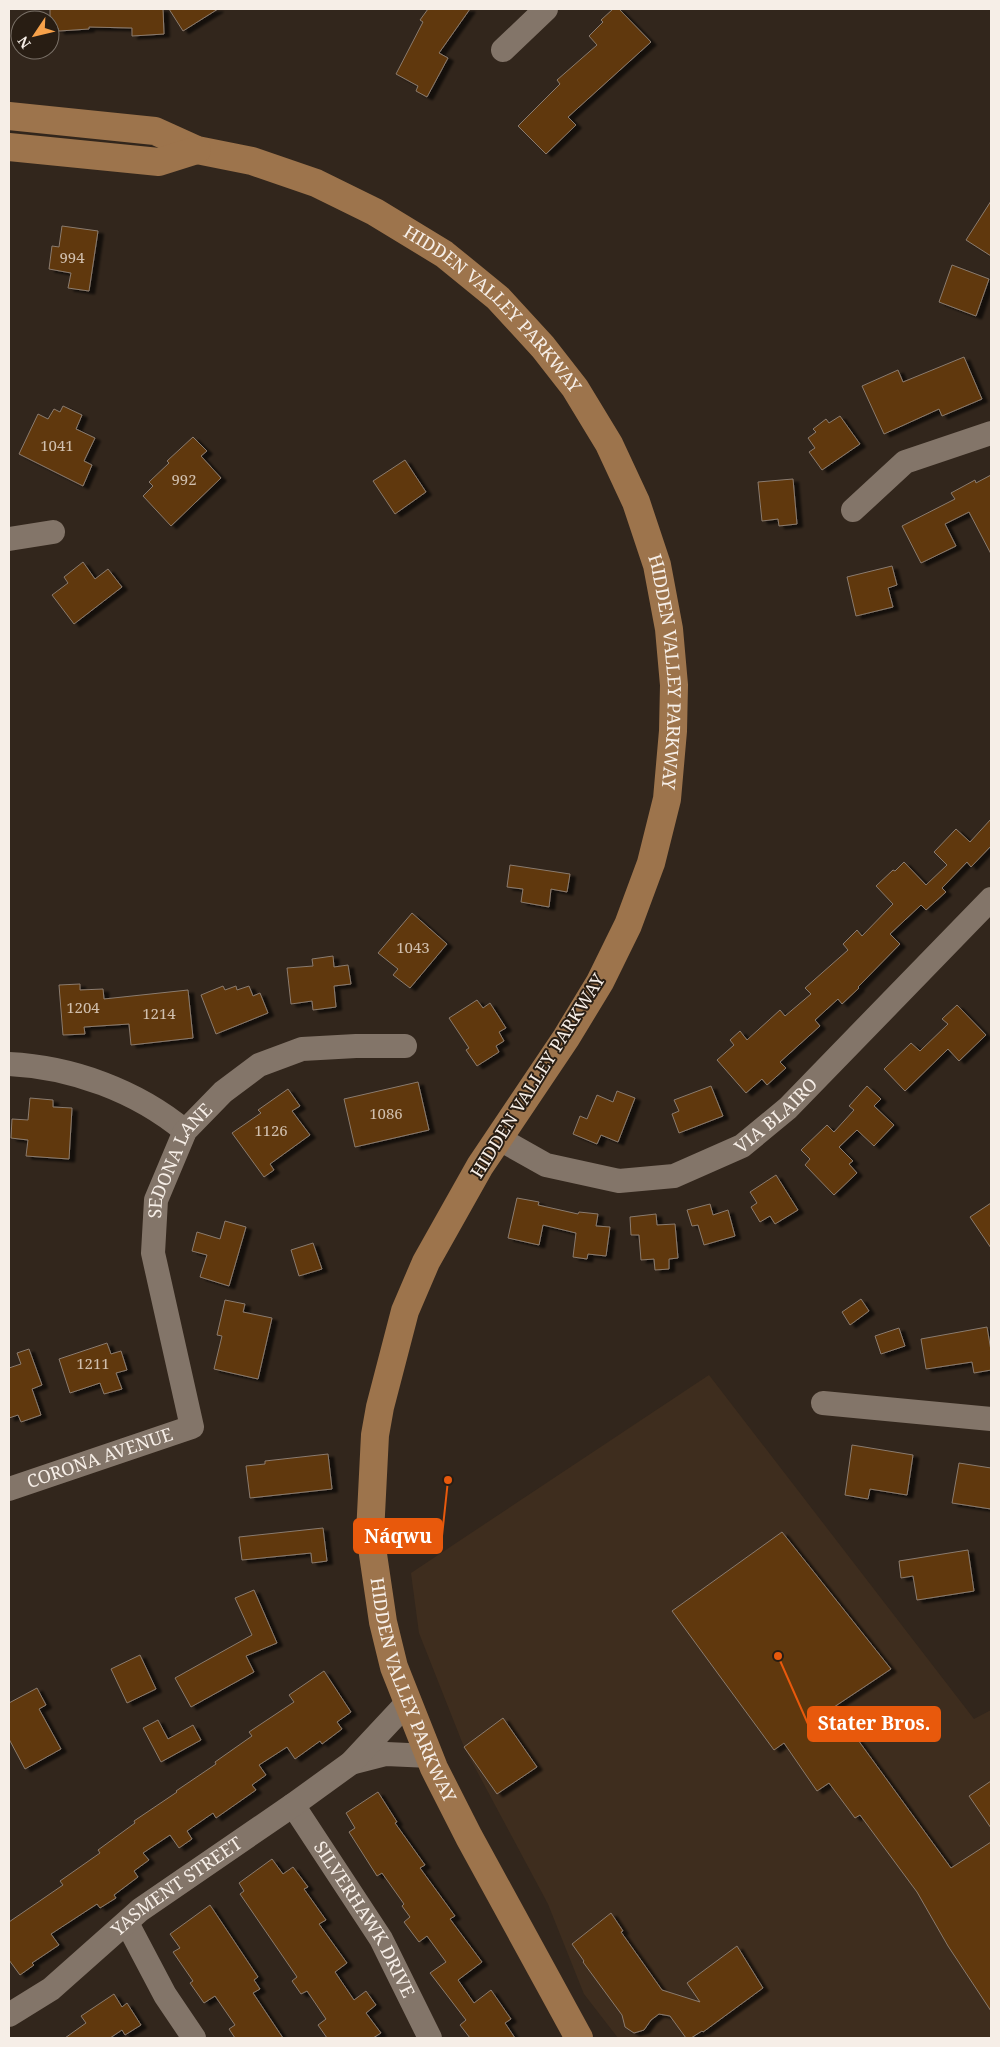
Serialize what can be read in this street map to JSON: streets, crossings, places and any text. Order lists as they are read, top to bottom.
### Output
{
  "streets": {
    "main road": ["HIDDEN VALLEY PARKWAY"],
    "street": [
      "VIA BLAIRO",
      "SEDONA LANE",
      "CORONA AVENUE",
      "YASMENT STREET",
      "SILVERHAWK DRIVE"
    ]
  },
  "crossings": [
    ["HIDDEN VALLEY PARKWAY", "VIA BLAIRO"],
    ["HIDDEN VALLEY PARKWAY", "YASMENT STREET"],
    ["SEDONA LANE", "CORONA AVENUE"],
    ["YASMENT STREET", "SILVERHAWK DRIVE"]
  ],
  "places": ["Náqwu", "Stater Bros."],
  "house_numbers": [
    "994",
    "1041",
    "992",
    "1043",
    "1204",
    "1214",
    "1086",
    "1126",
    "1211"
  ],
  "north": "bottom left"
}
